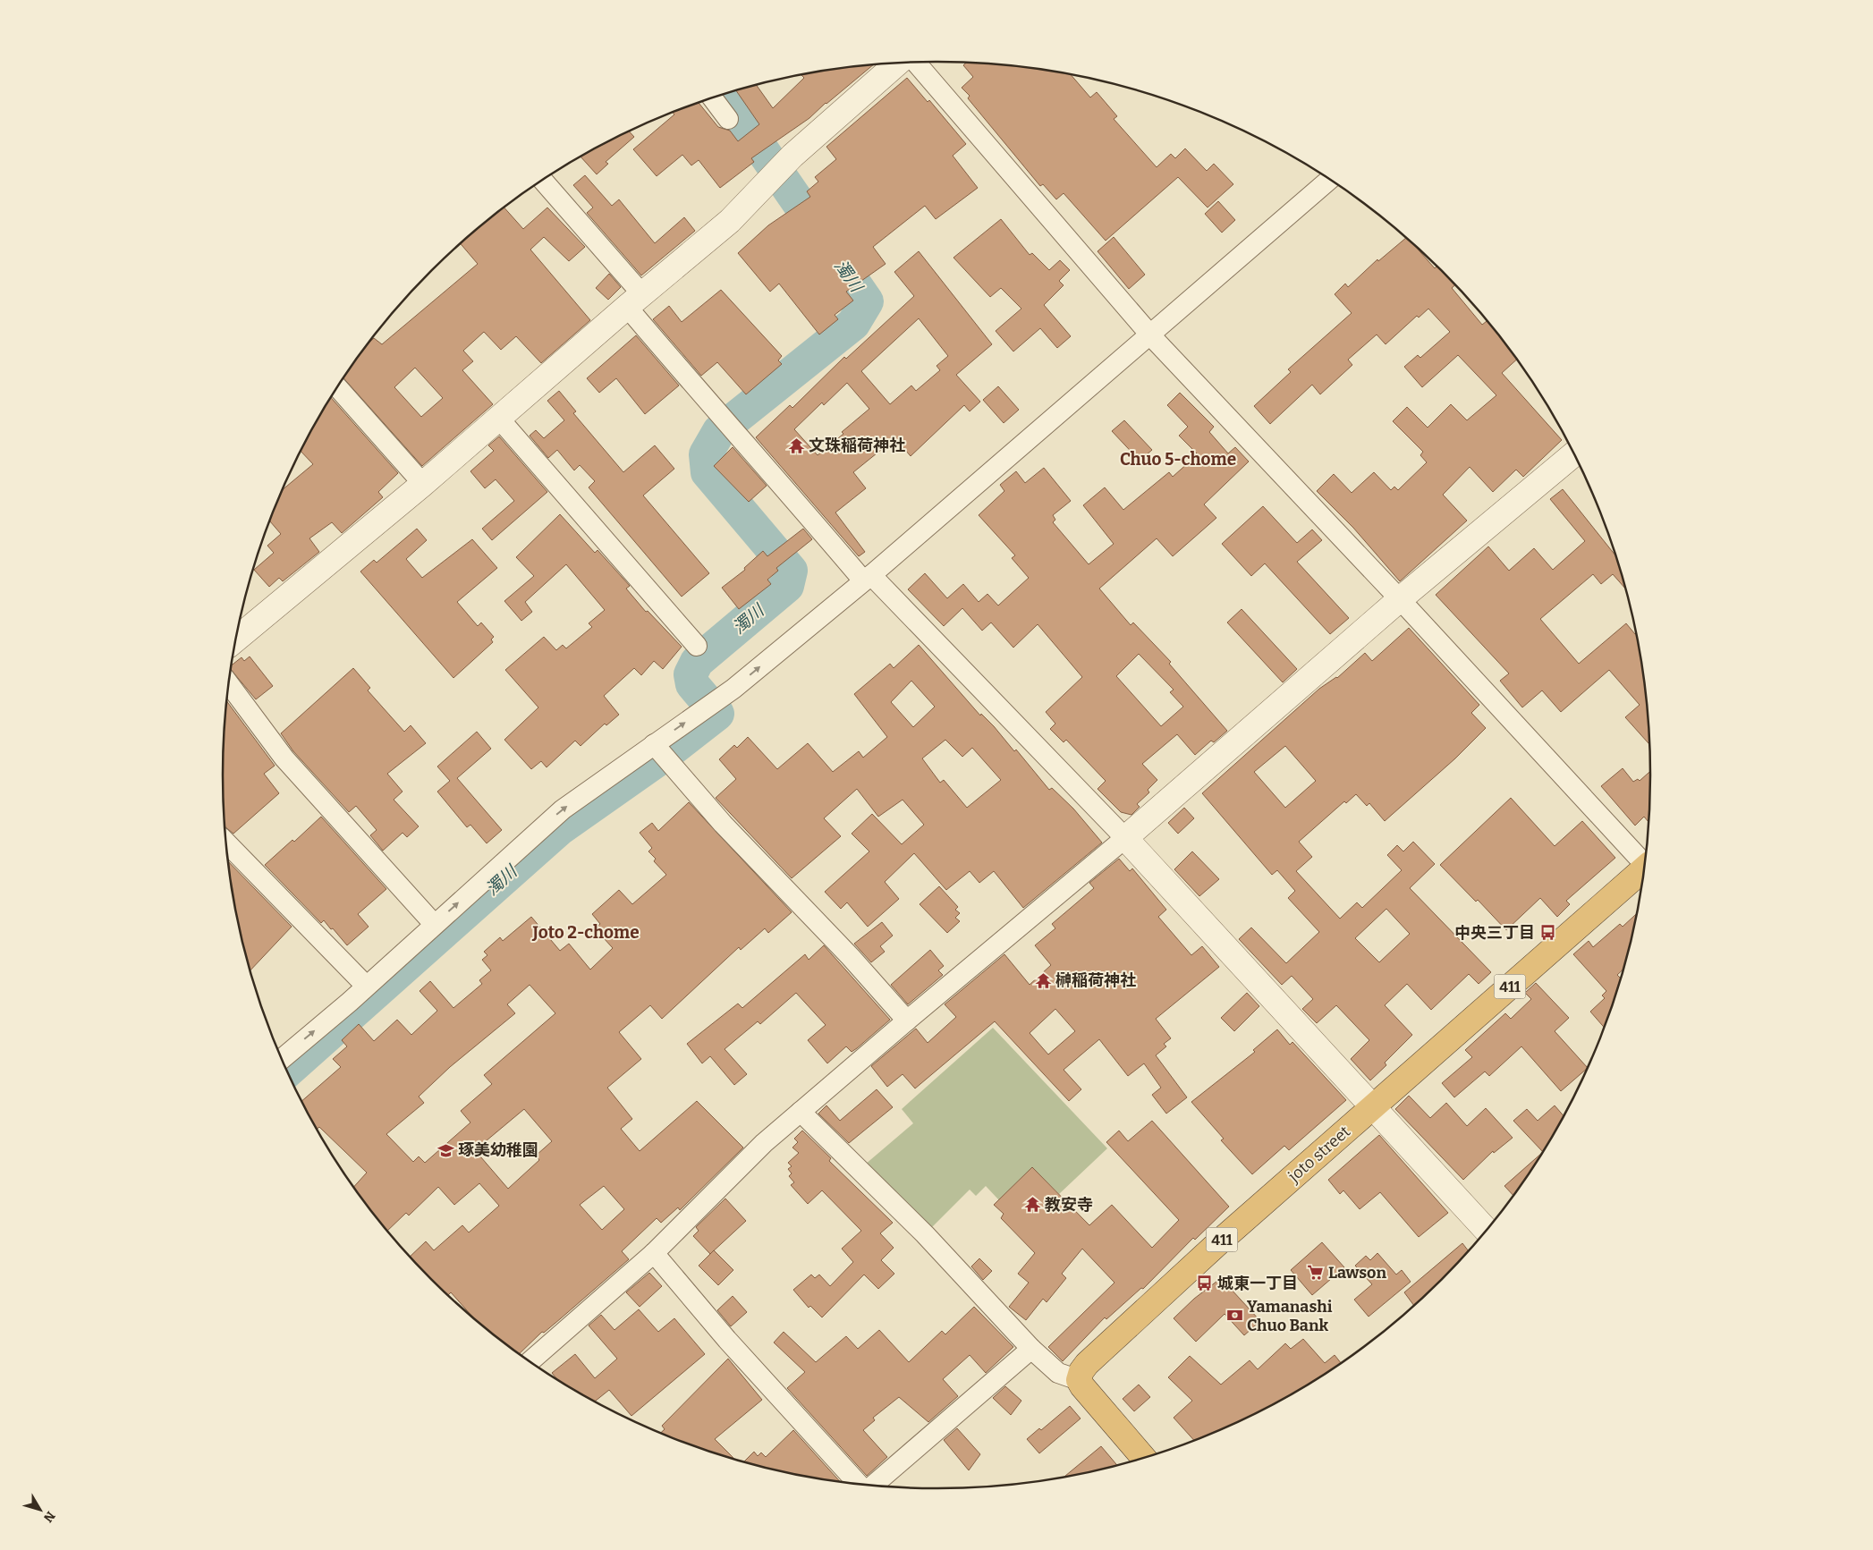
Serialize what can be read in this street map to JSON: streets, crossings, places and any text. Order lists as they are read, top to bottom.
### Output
{
  "streets": {
    "highway": ["411", "joto street"]
  },
  "districts": ["Chuo 5-chome", "Joto 2-chome"],
  "water": ["濁川"],
  "places": {
    "temple": ["文珠稲荷神社", "榊稲荷神社", "教安寺"],
    "bus stop": ["中央三丁目", "城東一丁目"],
    "school or university": ["琢美幼稚園"],
    "supermarket": ["Lawson"],
    "bank": ["Yamanashi Chuo Bank"]
  },
  "north": "bottom right"
}
